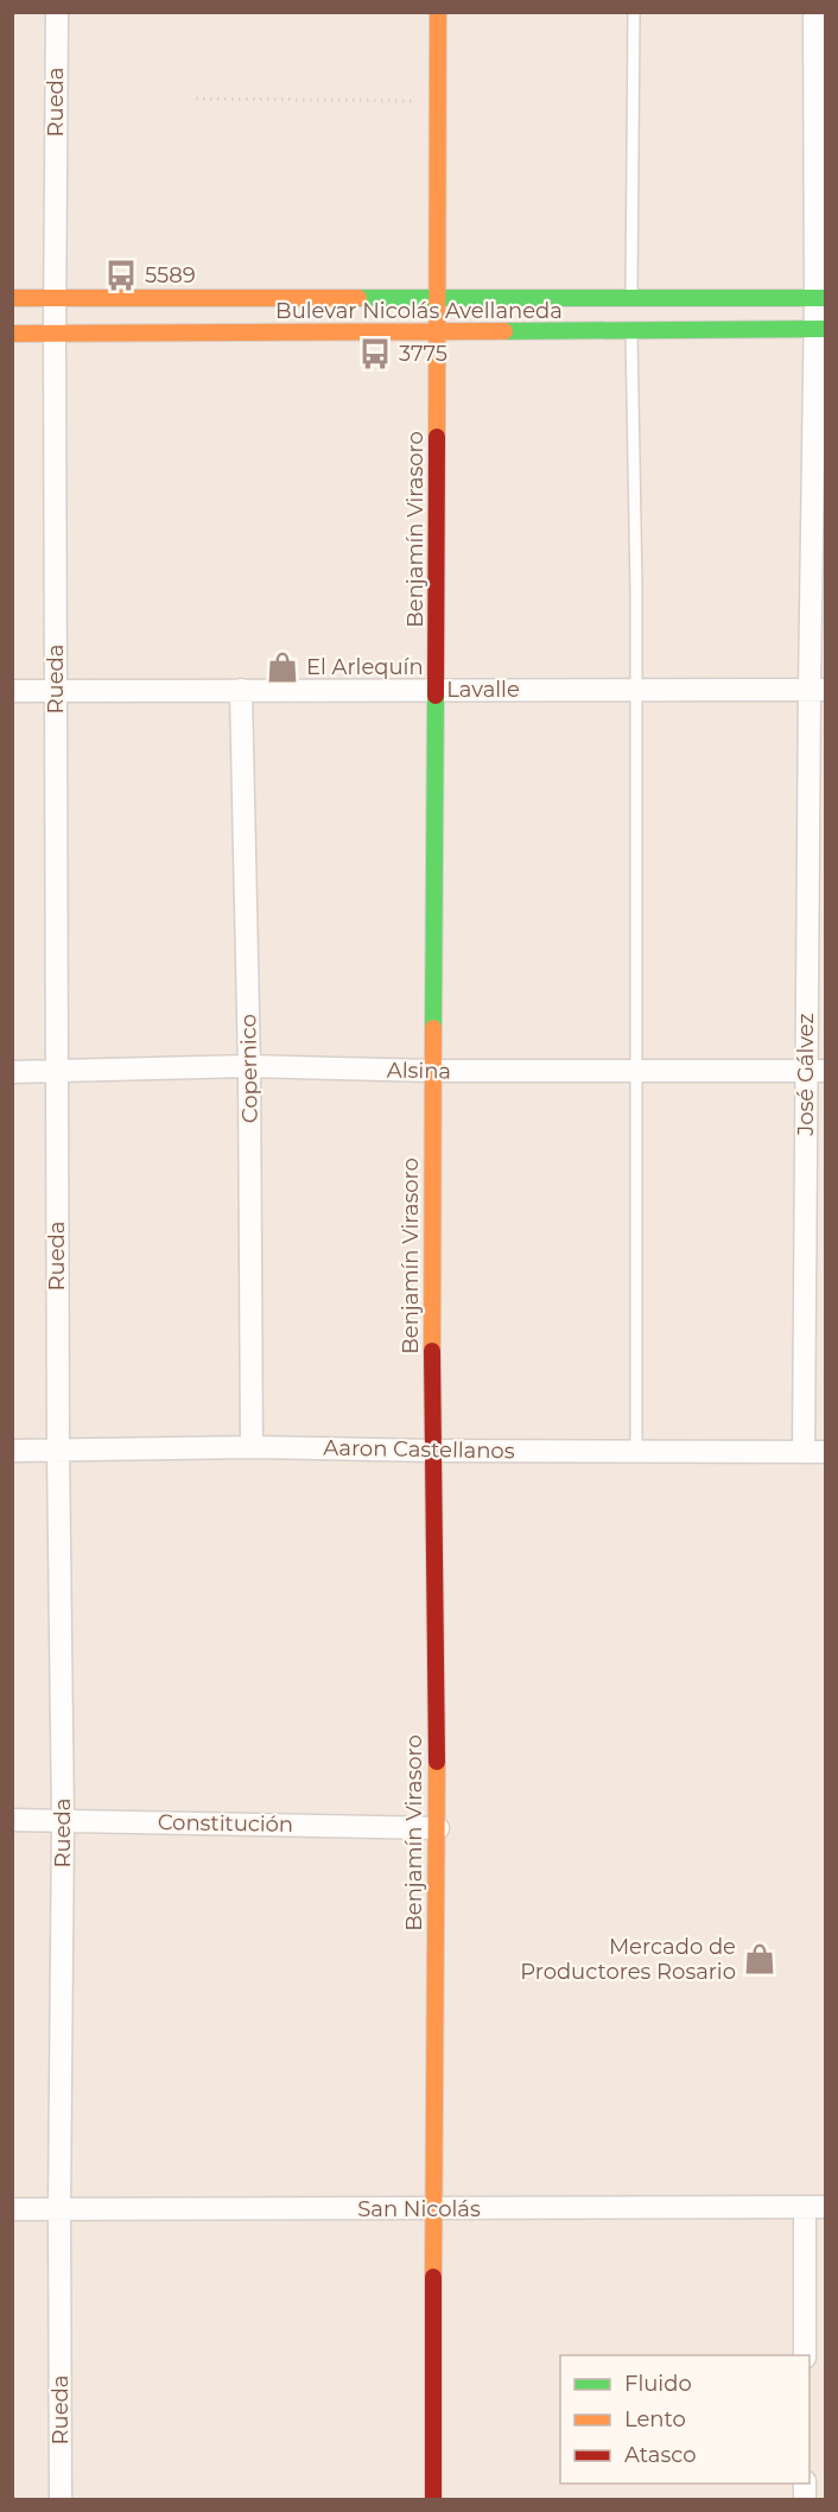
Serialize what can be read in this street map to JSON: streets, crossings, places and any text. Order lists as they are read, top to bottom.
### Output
{
  "streets": {
    "street": [
      "Rueda",
      "Bulevar Nicolás Avellaneda",
      "Benjamín Virasoro",
      "Lavalle",
      "Copernico",
      "Alsina",
      "José Gálvez",
      "Aaron Castellanos",
      "Constitución",
      "San Nicolás"
    ]
  },
  "crossings": [
    ["Rueda", "Bulevar Nicolás Avellaneda"],
    ["Rueda", "Lavalle"],
    ["Rueda", "Alsina"],
    ["Rueda", "Aaron Castellanos"],
    ["Rueda", "Constitución"],
    ["Rueda", "San Nicolás"],
    ["Bulevar Nicolás Avellaneda", "Benjamín Virasoro"],
    ["Bulevar Nicolás Avellaneda", "José Gálvez"],
    ["Benjamín Virasoro", "Lavalle"],
    ["Benjamín Virasoro", "Alsina"],
    ["Benjamín Virasoro", "Aaron Castellanos"],
    ["Benjamín Virasoro", "Constitución"],
    ["Benjamín Virasoro", "San Nicolás"],
    ["Lavalle", "Copernico"],
    ["Lavalle", "José Gálvez"],
    ["Copernico", "Alsina"],
    ["Copernico", "Aaron Castellanos"],
    ["Alsina", "José Gálvez"],
    ["José Gálvez", "Aaron Castellanos"]
  ],
  "places": {
    "bus stop": ["5589", "3775"],
    "shop": ["El Arlequín", "Mercado de Productores Rosario"]
  },
  "legend": ["Fluido", "Lento", "Atasco"]
}
